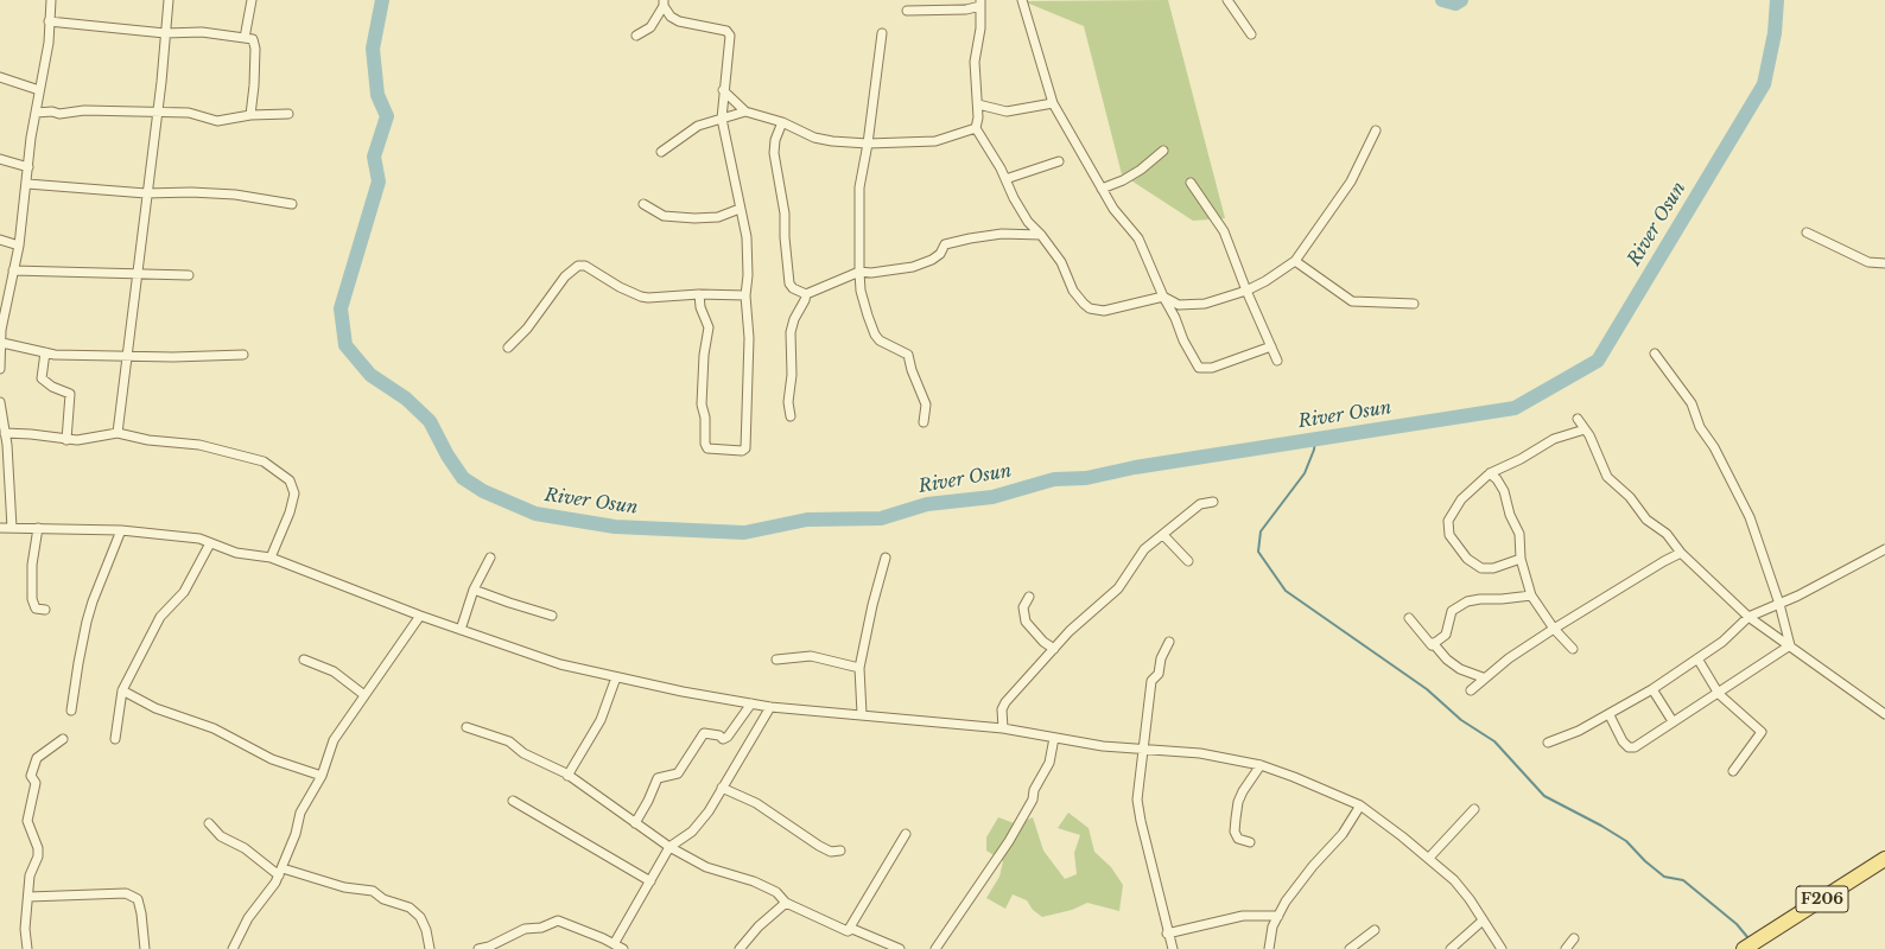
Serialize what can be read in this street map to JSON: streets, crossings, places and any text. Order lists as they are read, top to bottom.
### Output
{
  "streets": {
    "main road": ["F206"]
  },
  "water": ["River Osun"]
}
